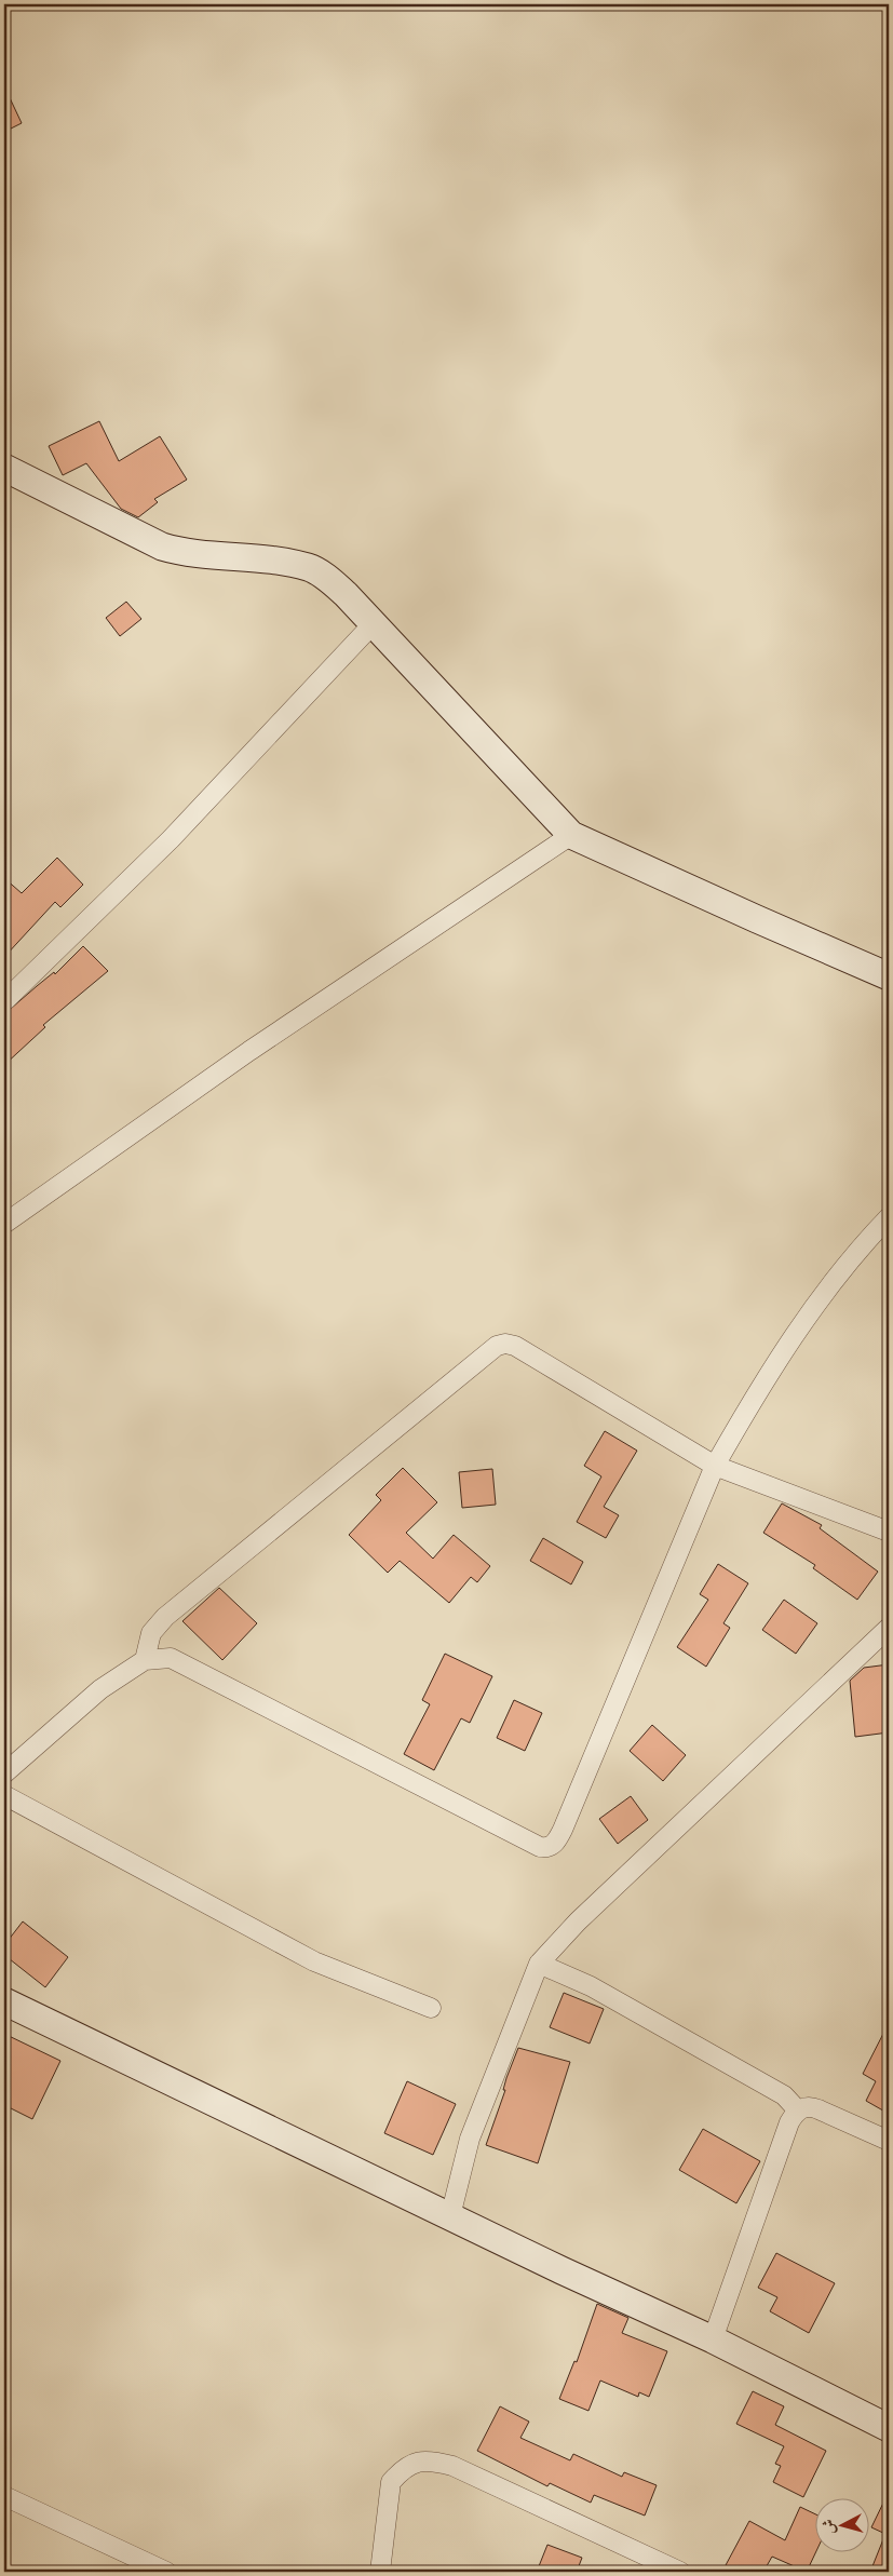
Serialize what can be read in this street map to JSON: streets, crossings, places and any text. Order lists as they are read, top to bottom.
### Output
{
  "north": "left"
}
